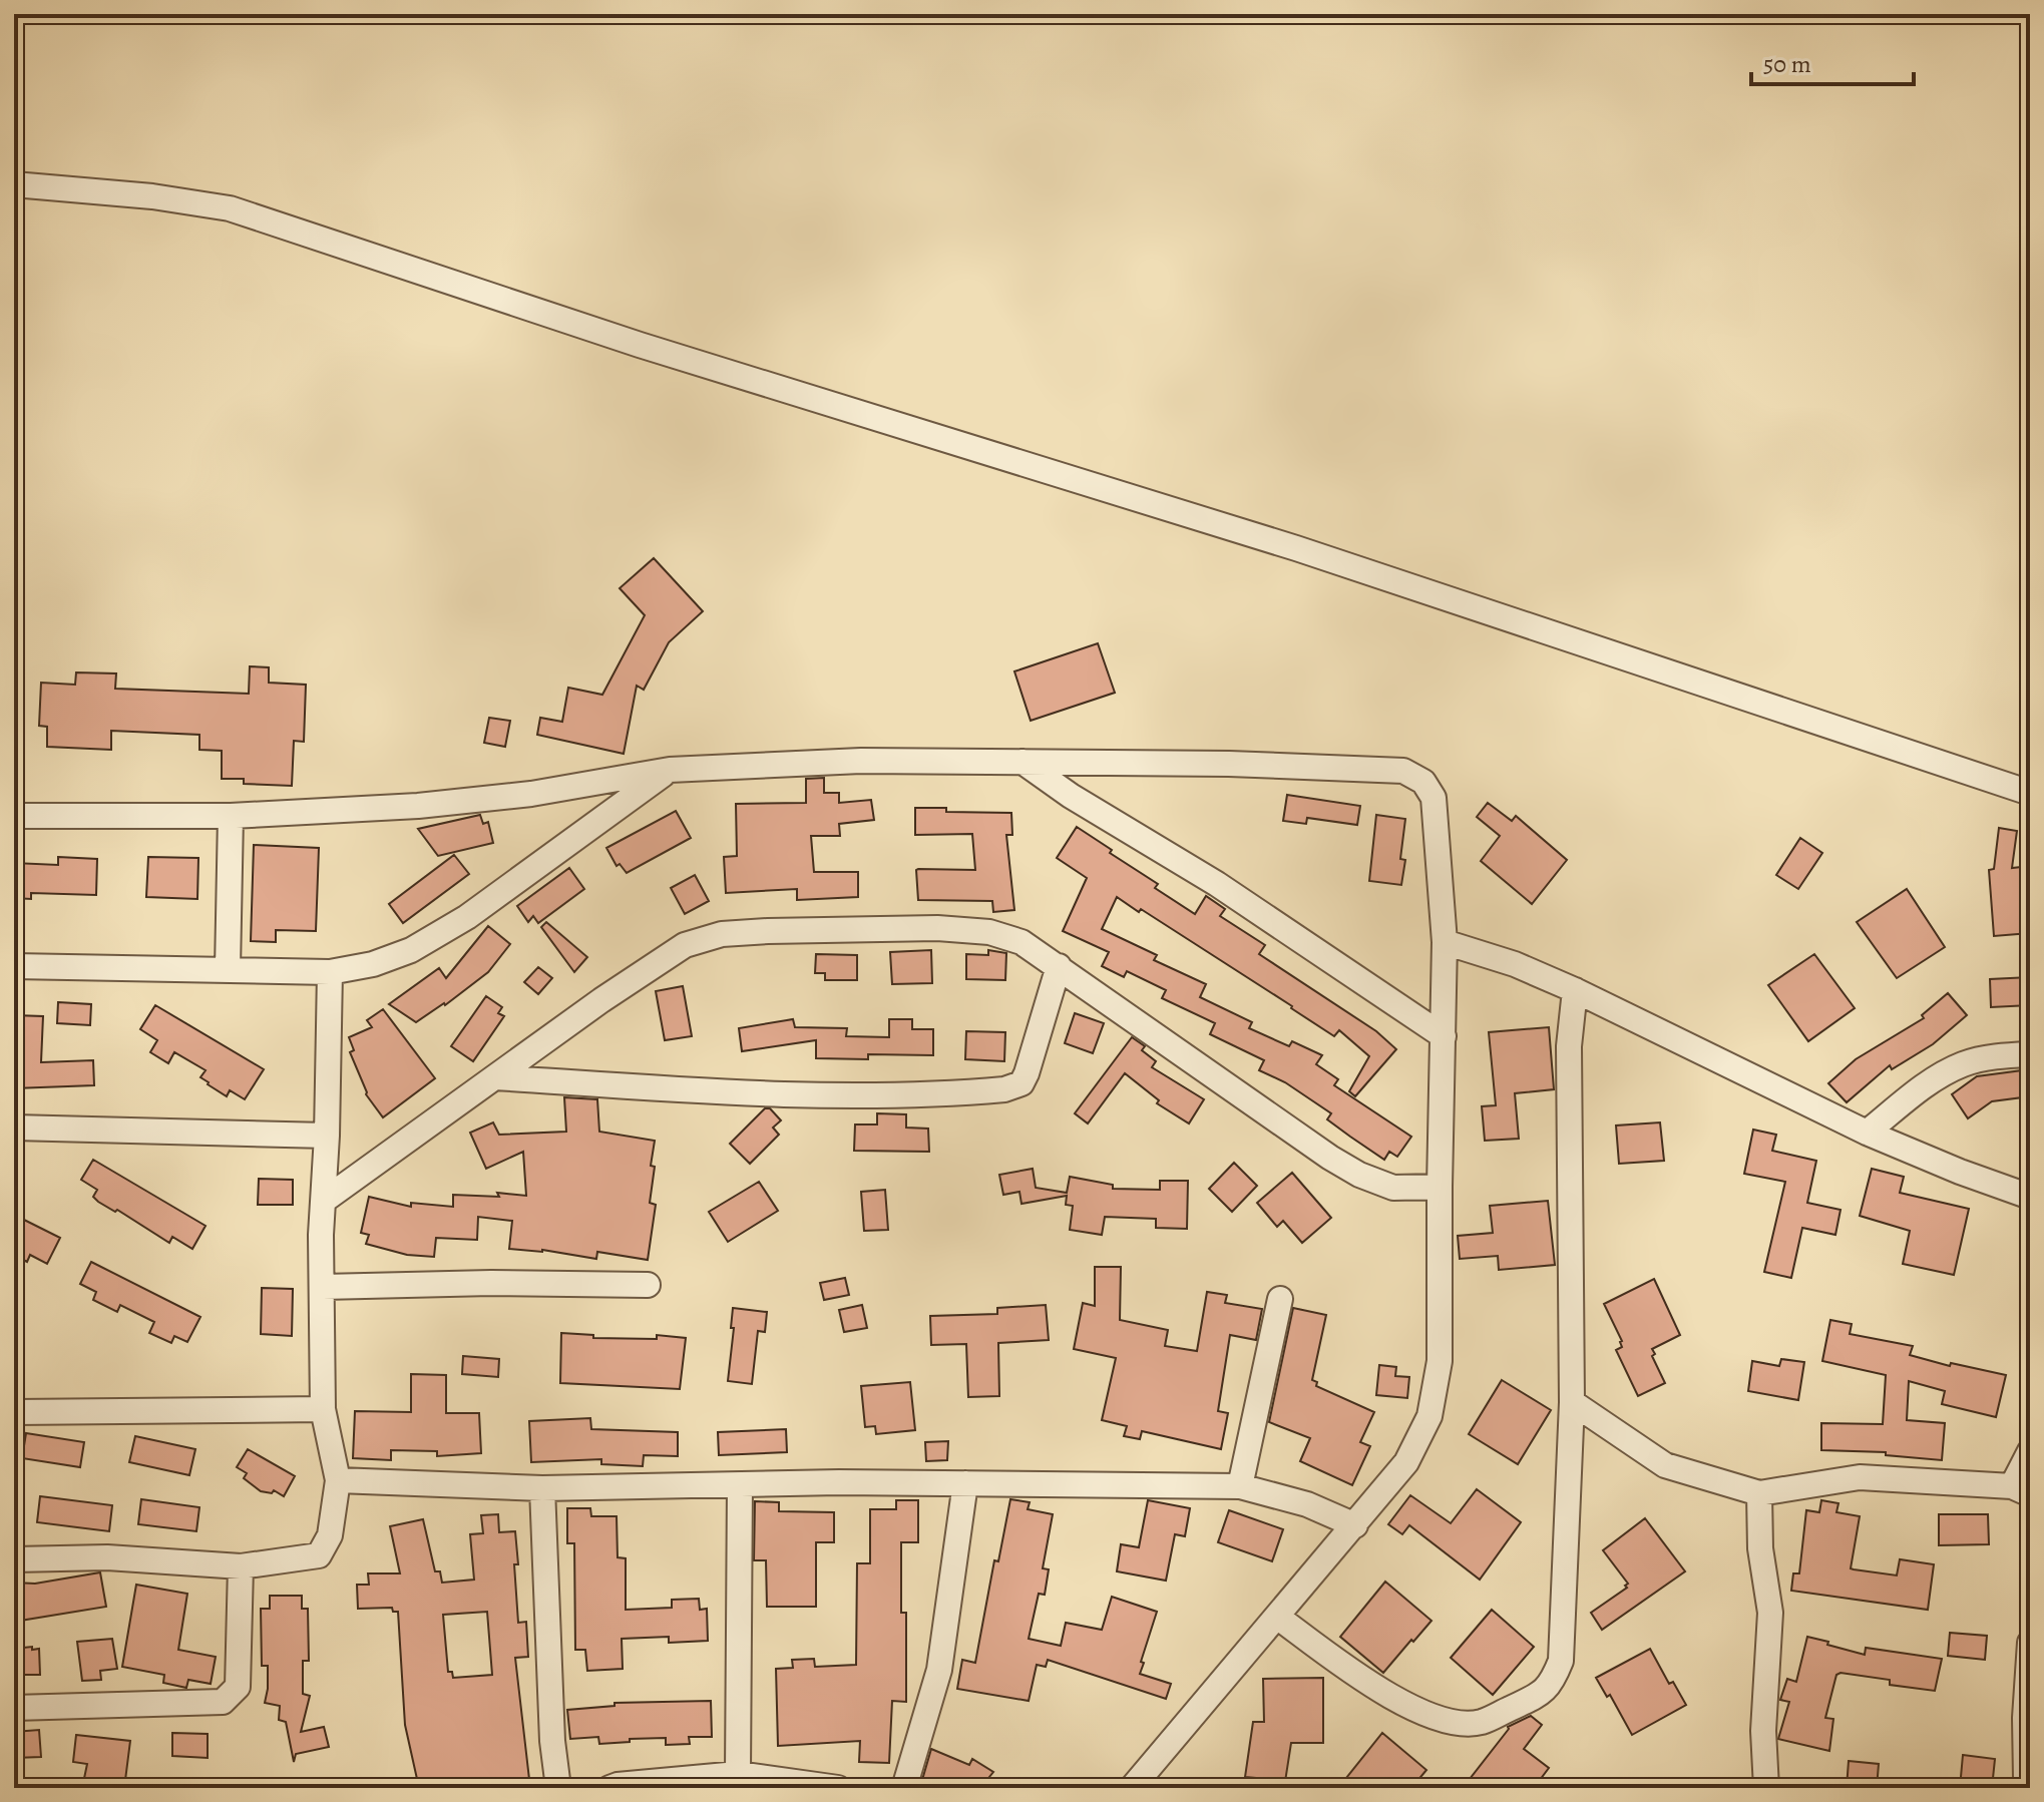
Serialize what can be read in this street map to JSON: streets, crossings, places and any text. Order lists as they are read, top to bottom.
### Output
{
  "scale_bar": "50 m"
}
